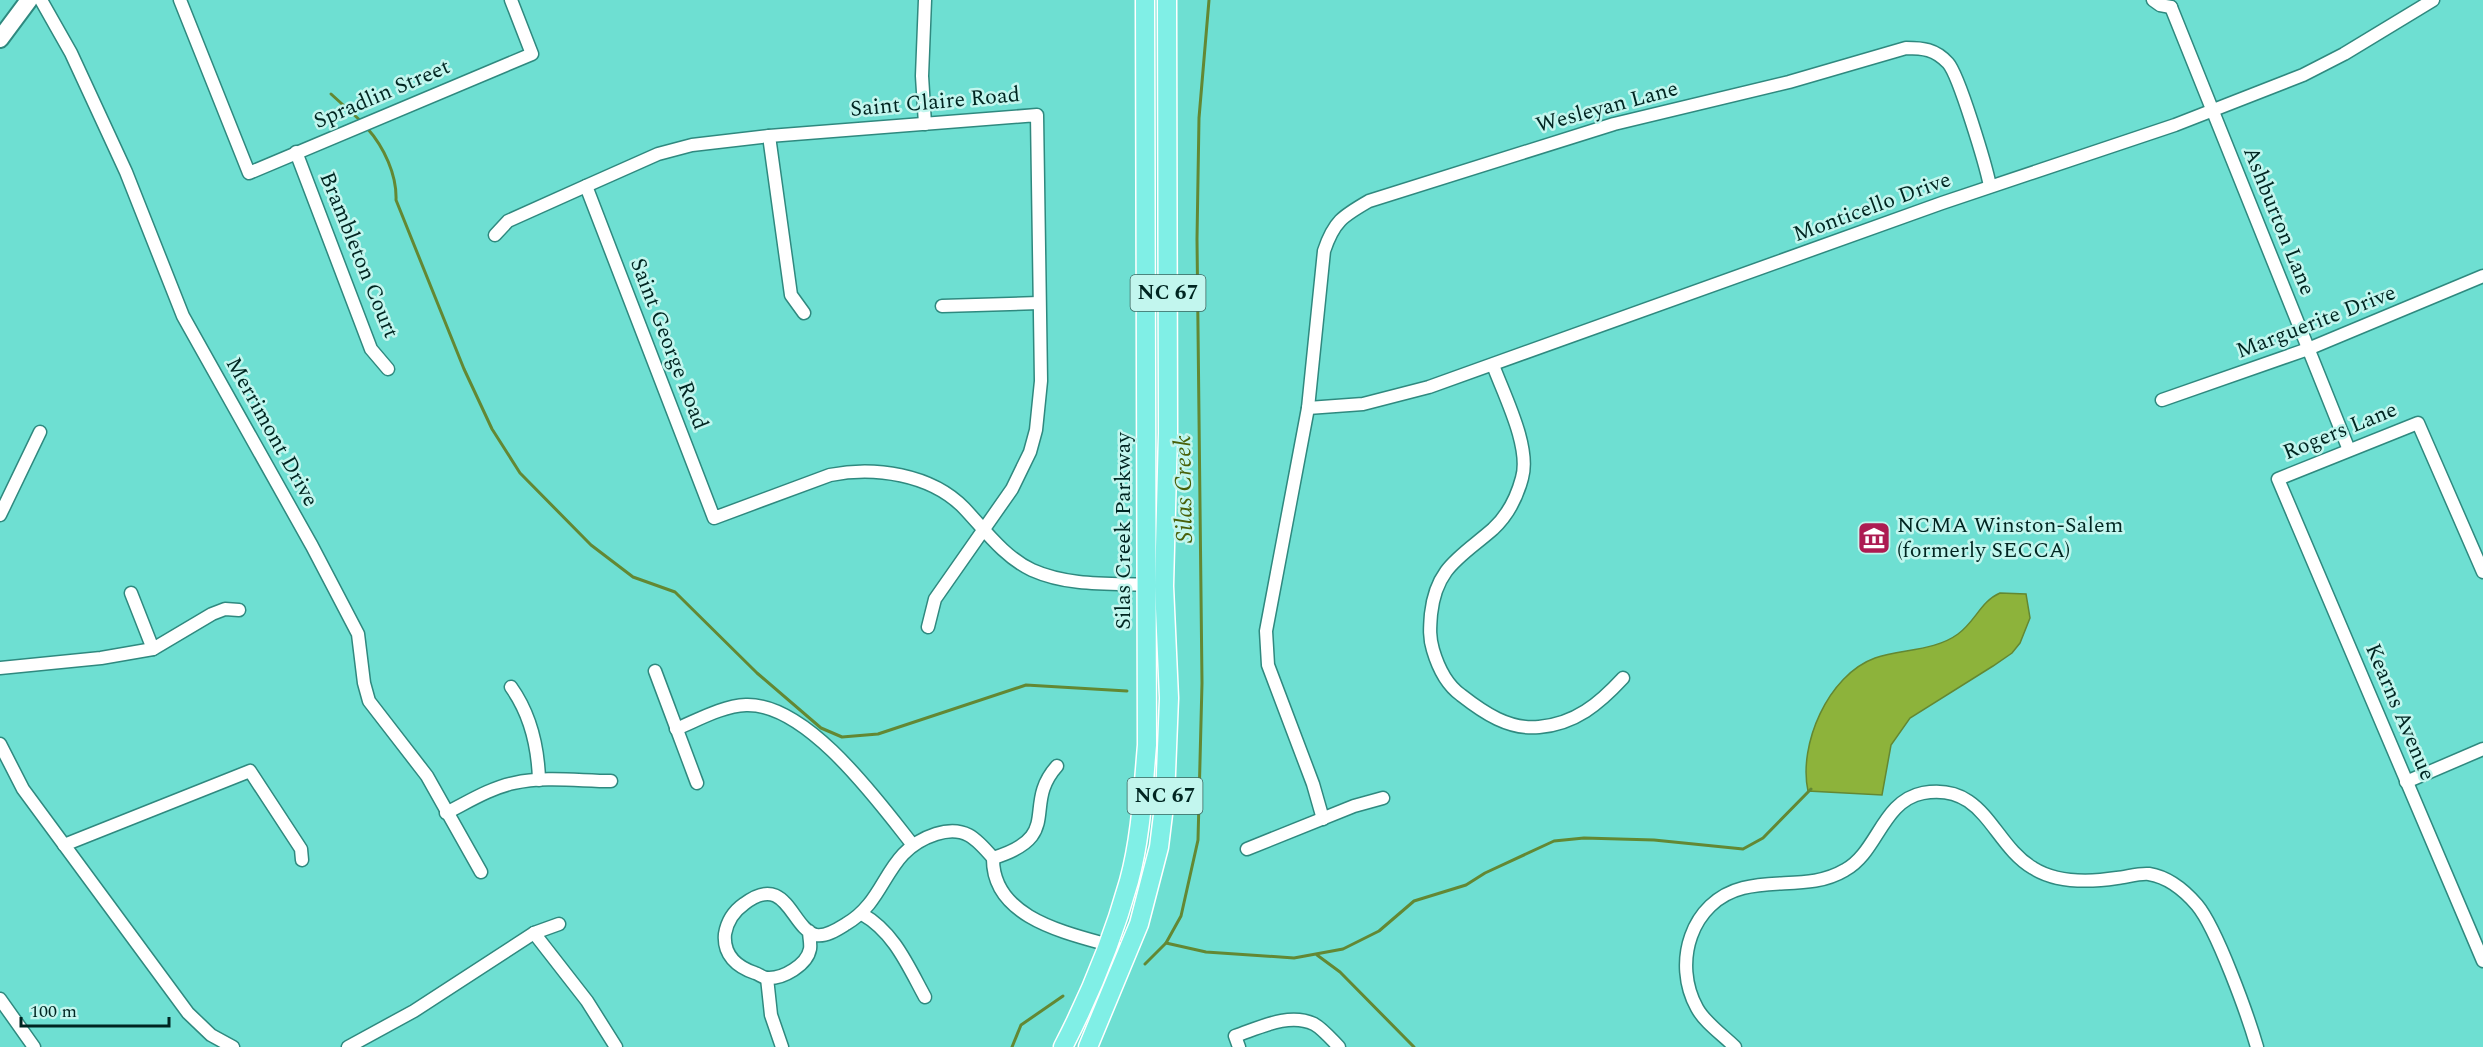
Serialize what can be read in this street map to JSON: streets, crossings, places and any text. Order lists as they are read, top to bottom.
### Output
{
  "streets": {
    "main road": ["NC 67", "Silas Creek Parkway"],
    "street": [
      "Spradlin Street",
      "Saint Claire Road",
      "Wesleyan Lane",
      "Monticello Drive",
      "Ashburton Lane",
      "Brambleton Court",
      "Marguerite Drive",
      "Saint George Road",
      "Rogers Lane",
      "Merrimont Drive",
      "Kearns Avenue"
    ]
  },
  "crossings": [
    ["Spradlin Street", "Brambleton Court"],
    ["Saint Claire Road", "Saint George Road"],
    ["Wesleyan Lane", "Monticello Drive"],
    ["Monticello Drive", "Ashburton Lane"],
    ["Ashburton Lane", "Marguerite Drive"],
    ["Ashburton Lane", "Rogers Lane"],
    ["Rogers Lane", "Kearns Avenue"]
  ],
  "water": ["Silas Creek"],
  "places": {
    "museum": ["NCMA Winston-Salem (formerly SECCA)"]
  },
  "scale_bar": "100 m"
}
